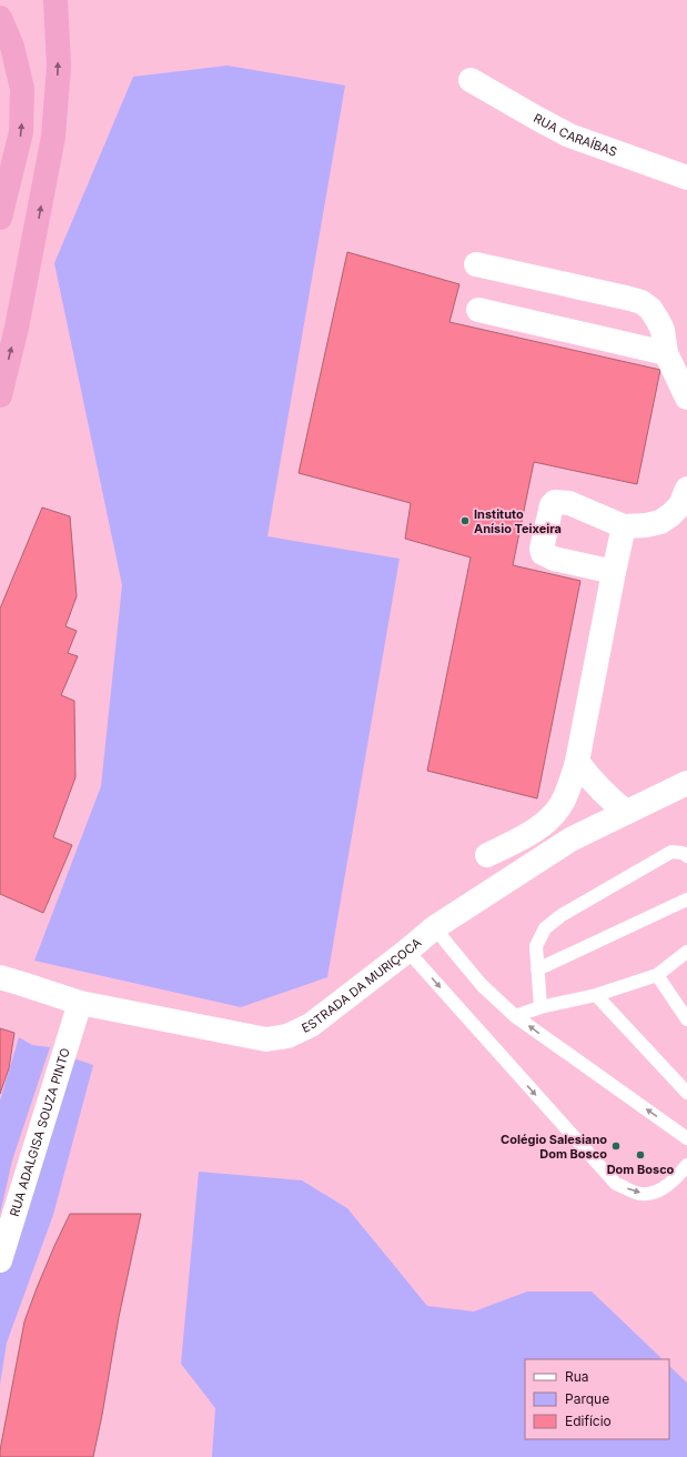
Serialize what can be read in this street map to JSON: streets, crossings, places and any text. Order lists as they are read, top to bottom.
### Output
{
  "streets": {
    "street": ["RUA CARAÍBAS", "ESTRADA DA MURIÇOCA", "RUA ADALGISA SOUZA PINTO"]
  },
  "crossings": [
    ["ESTRADA DA MURIÇOCA", "RUA ADALGISA SOUZA PINTO"]
  ],
  "places": ["Instituto Anísio Teixeira", "Colégio Salesiano Dom Bosco", "Dom Bosco"],
  "legend": ["Rua", "Parque", "Edifício"]
}
